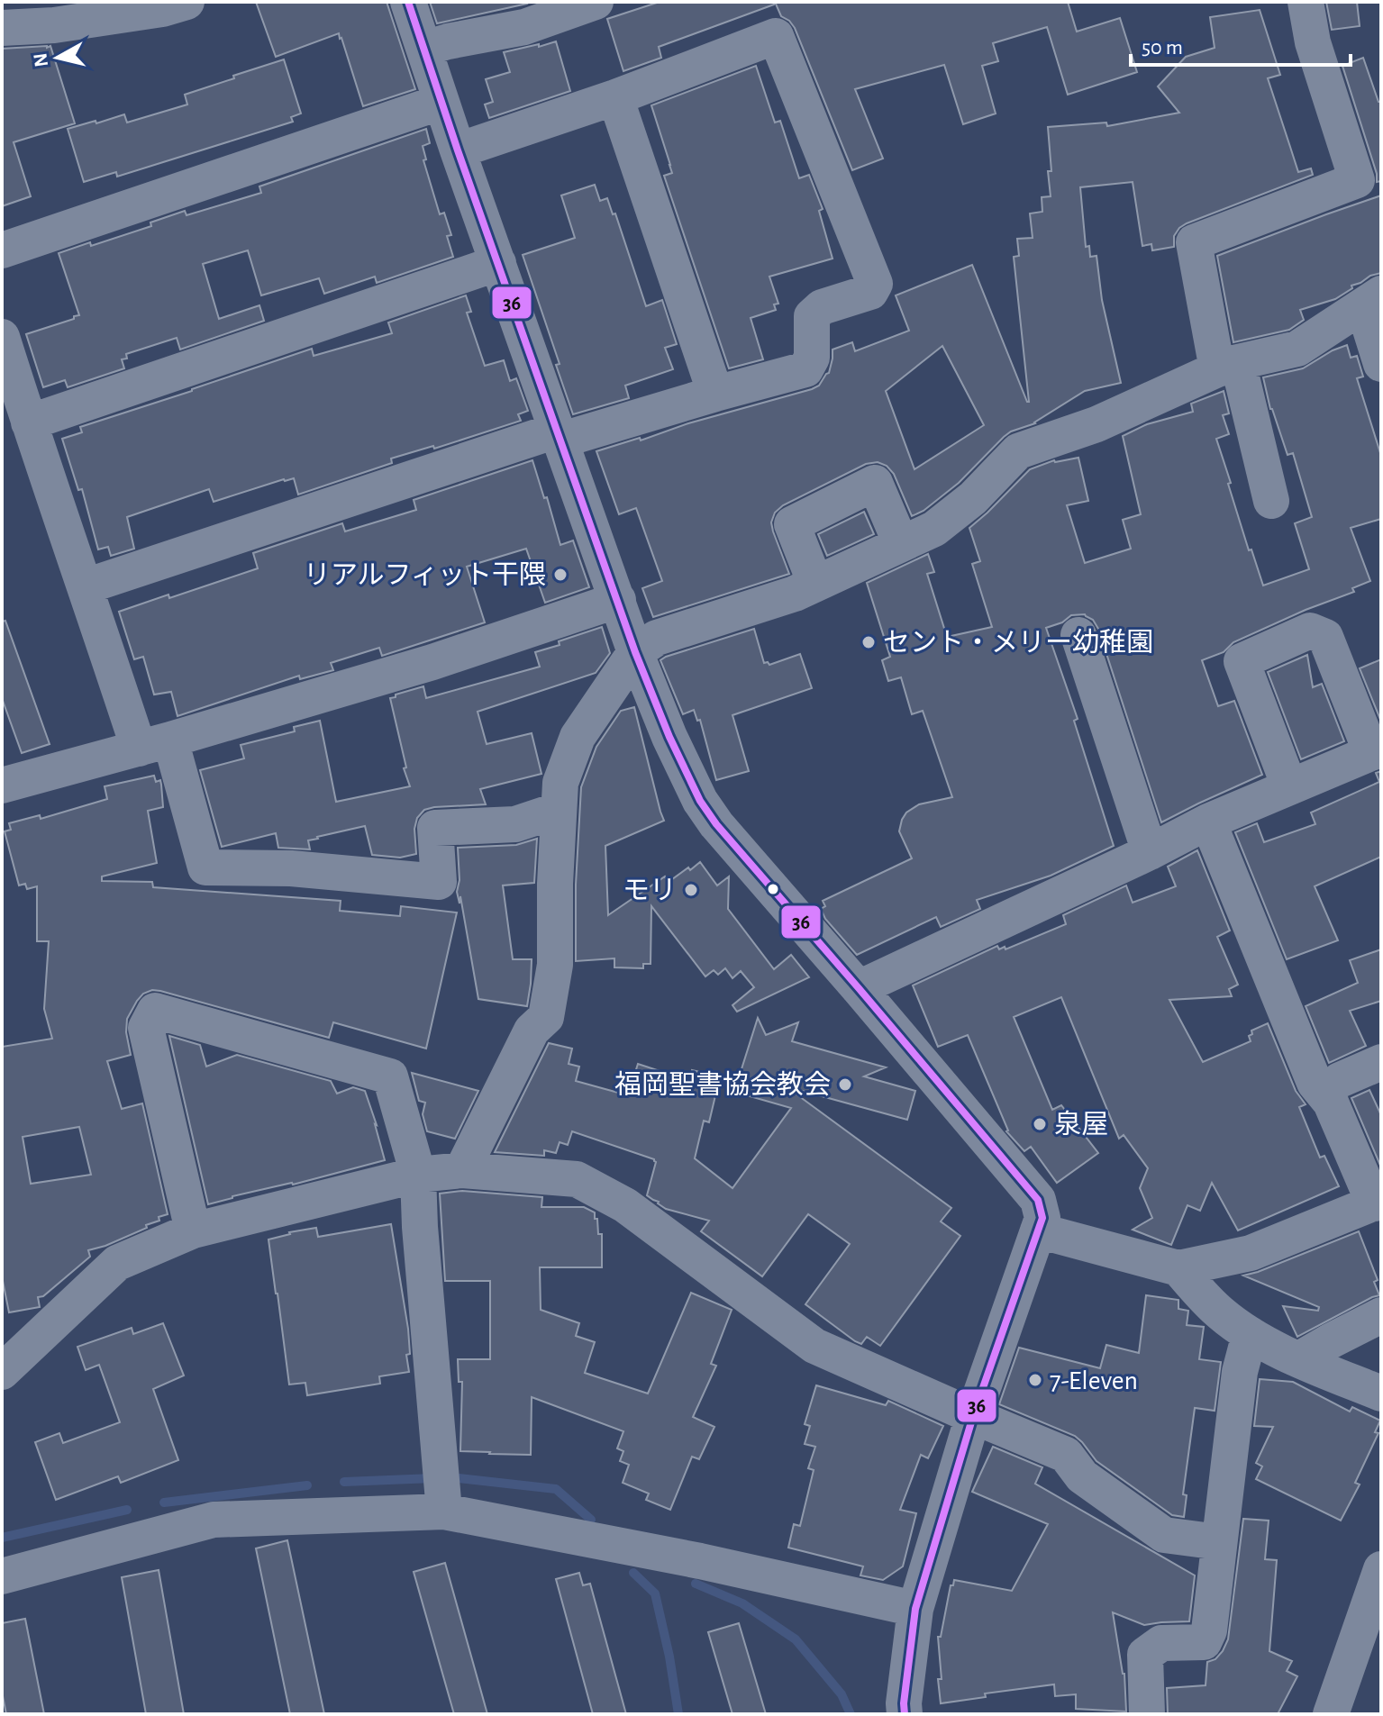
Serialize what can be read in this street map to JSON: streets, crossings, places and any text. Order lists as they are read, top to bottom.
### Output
{
  "places": [
    "リアルフィット干隈",
    "セント・メリー幼稚園",
    "モリ",
    "福岡聖書協会教会",
    "泉屋",
    "7-Eleven"
  ],
  "lines": ["transit line 36"],
  "scale_bar": "50 m",
  "north": "left"
}
